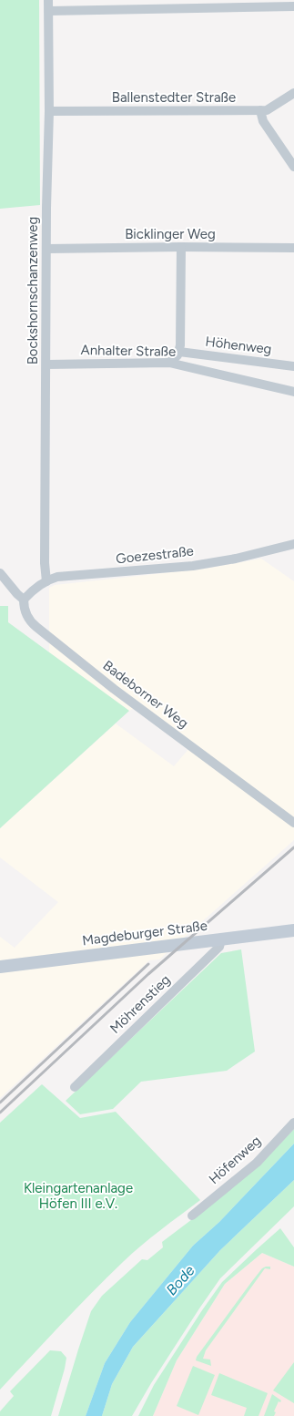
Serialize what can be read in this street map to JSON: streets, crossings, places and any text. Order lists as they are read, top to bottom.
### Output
{
  "streets": {
    "main road": ["Magdeburger Straße"],
    "street": [
      "Ballenstedter Straße",
      "Bicklinger Weg",
      "Bockshornschanzenweg",
      "Höhenweg",
      "Anhalter Straße",
      "Goezestraße",
      "Badeborner Weg",
      "Möhrenstieg",
      "Höfenweg"
    ]
  },
  "crossings": [
    ["Ballenstedter Straße", "Bockshornschanzenweg"],
    ["Bicklinger Weg", "Bockshornschanzenweg"],
    ["Bockshornschanzenweg", "Anhalter Straße"],
    ["Bockshornschanzenweg", "Goezestraße"],
    ["Goezestraße", "Badeborner Weg"],
    ["Magdeburger Straße", "Möhrenstieg"]
  ],
  "water": ["Bode"],
  "parks": ["Kleingartenanlage Höfen III e.V."]
}
